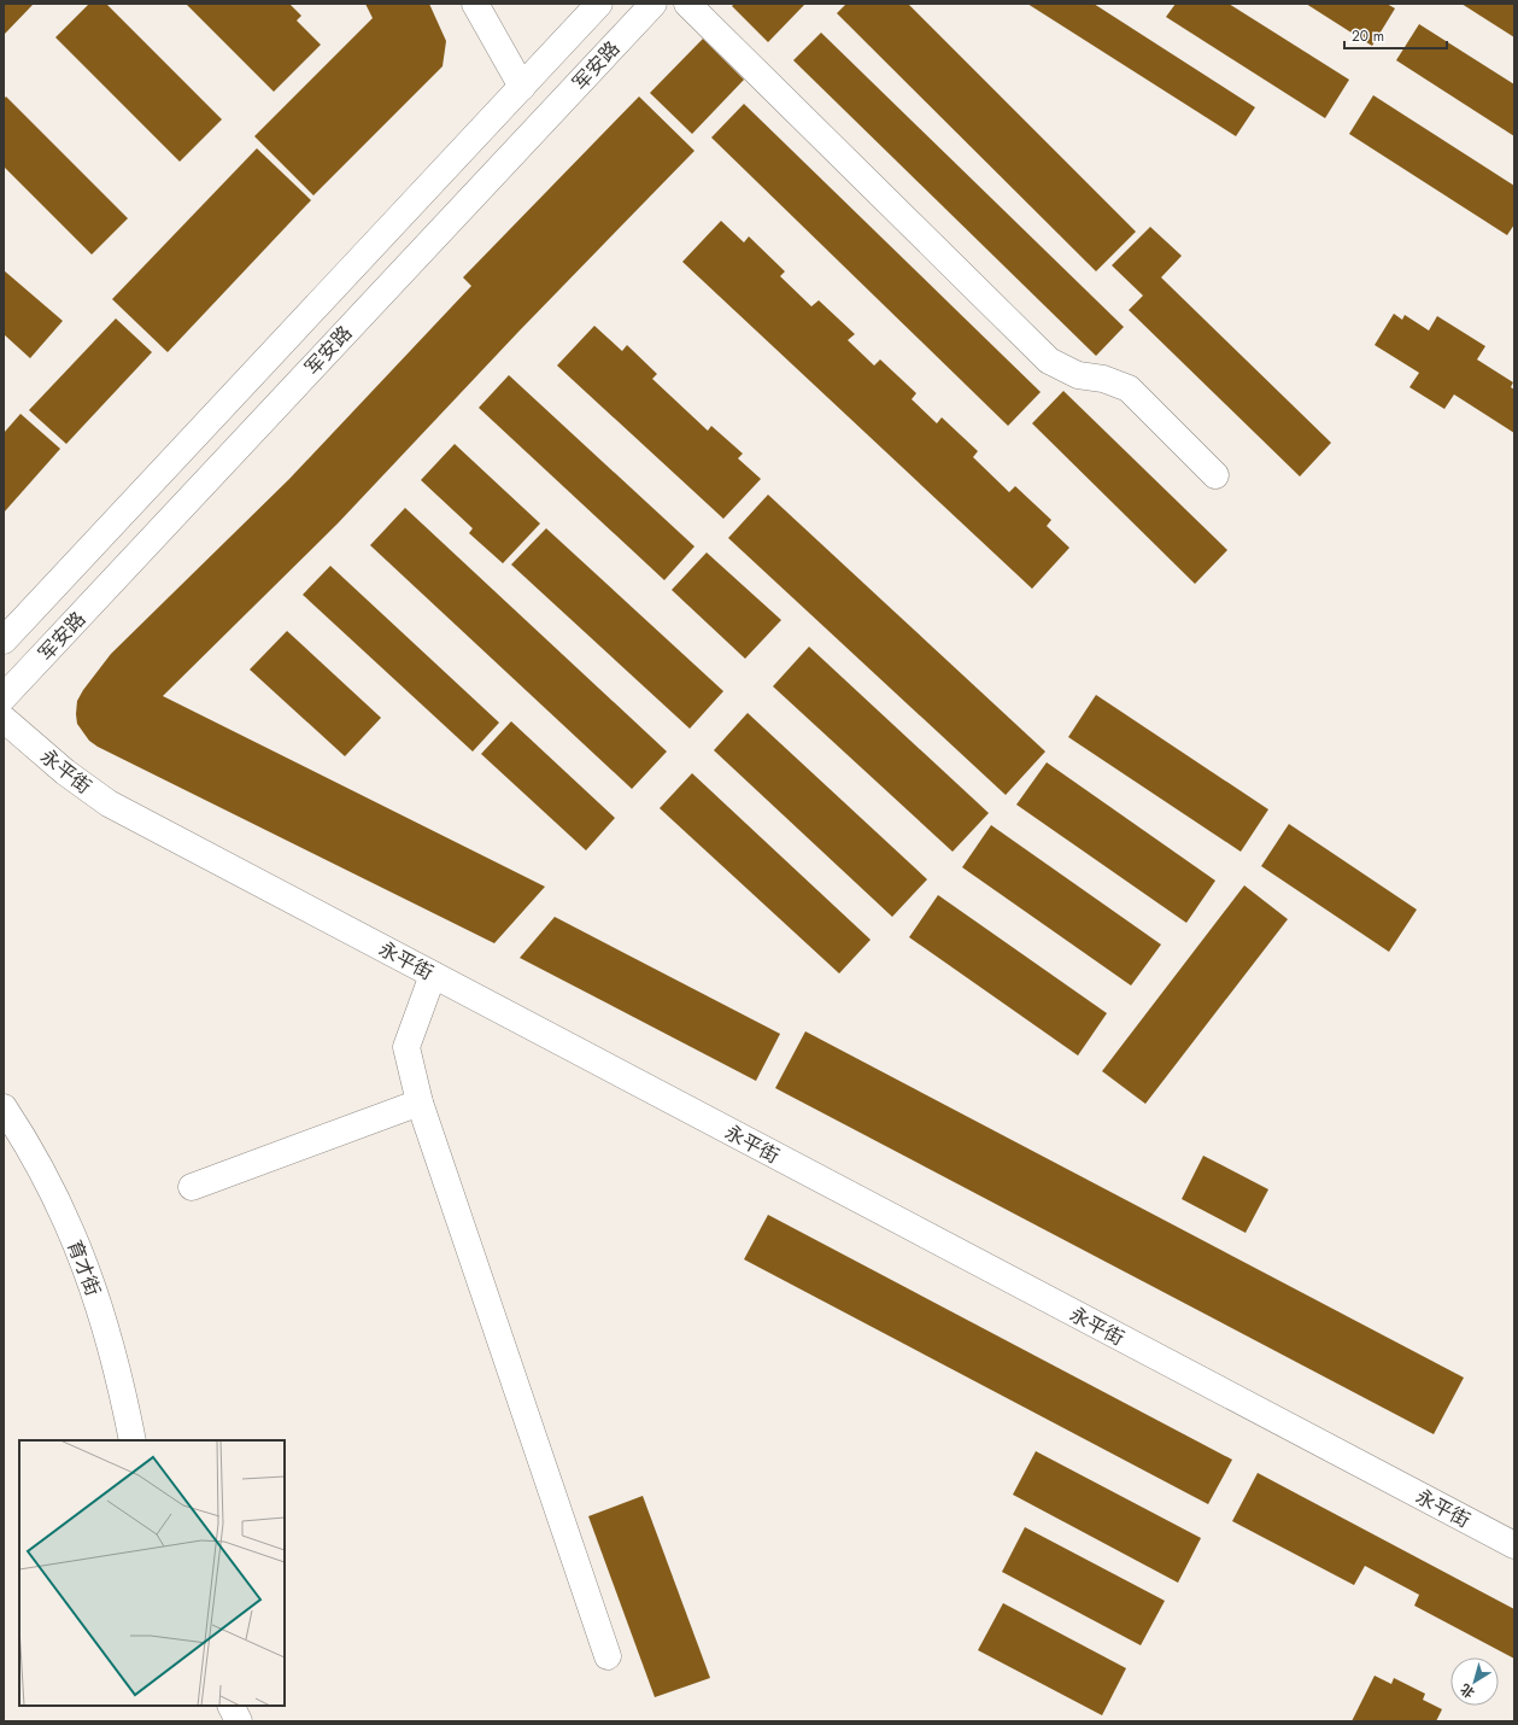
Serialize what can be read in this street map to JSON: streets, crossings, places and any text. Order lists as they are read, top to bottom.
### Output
{
  "streets": {
    "street": ["军安路", "永平街", "育才街"]
  },
  "scale_bar": "20 m",
  "north": "bottom left"
}
